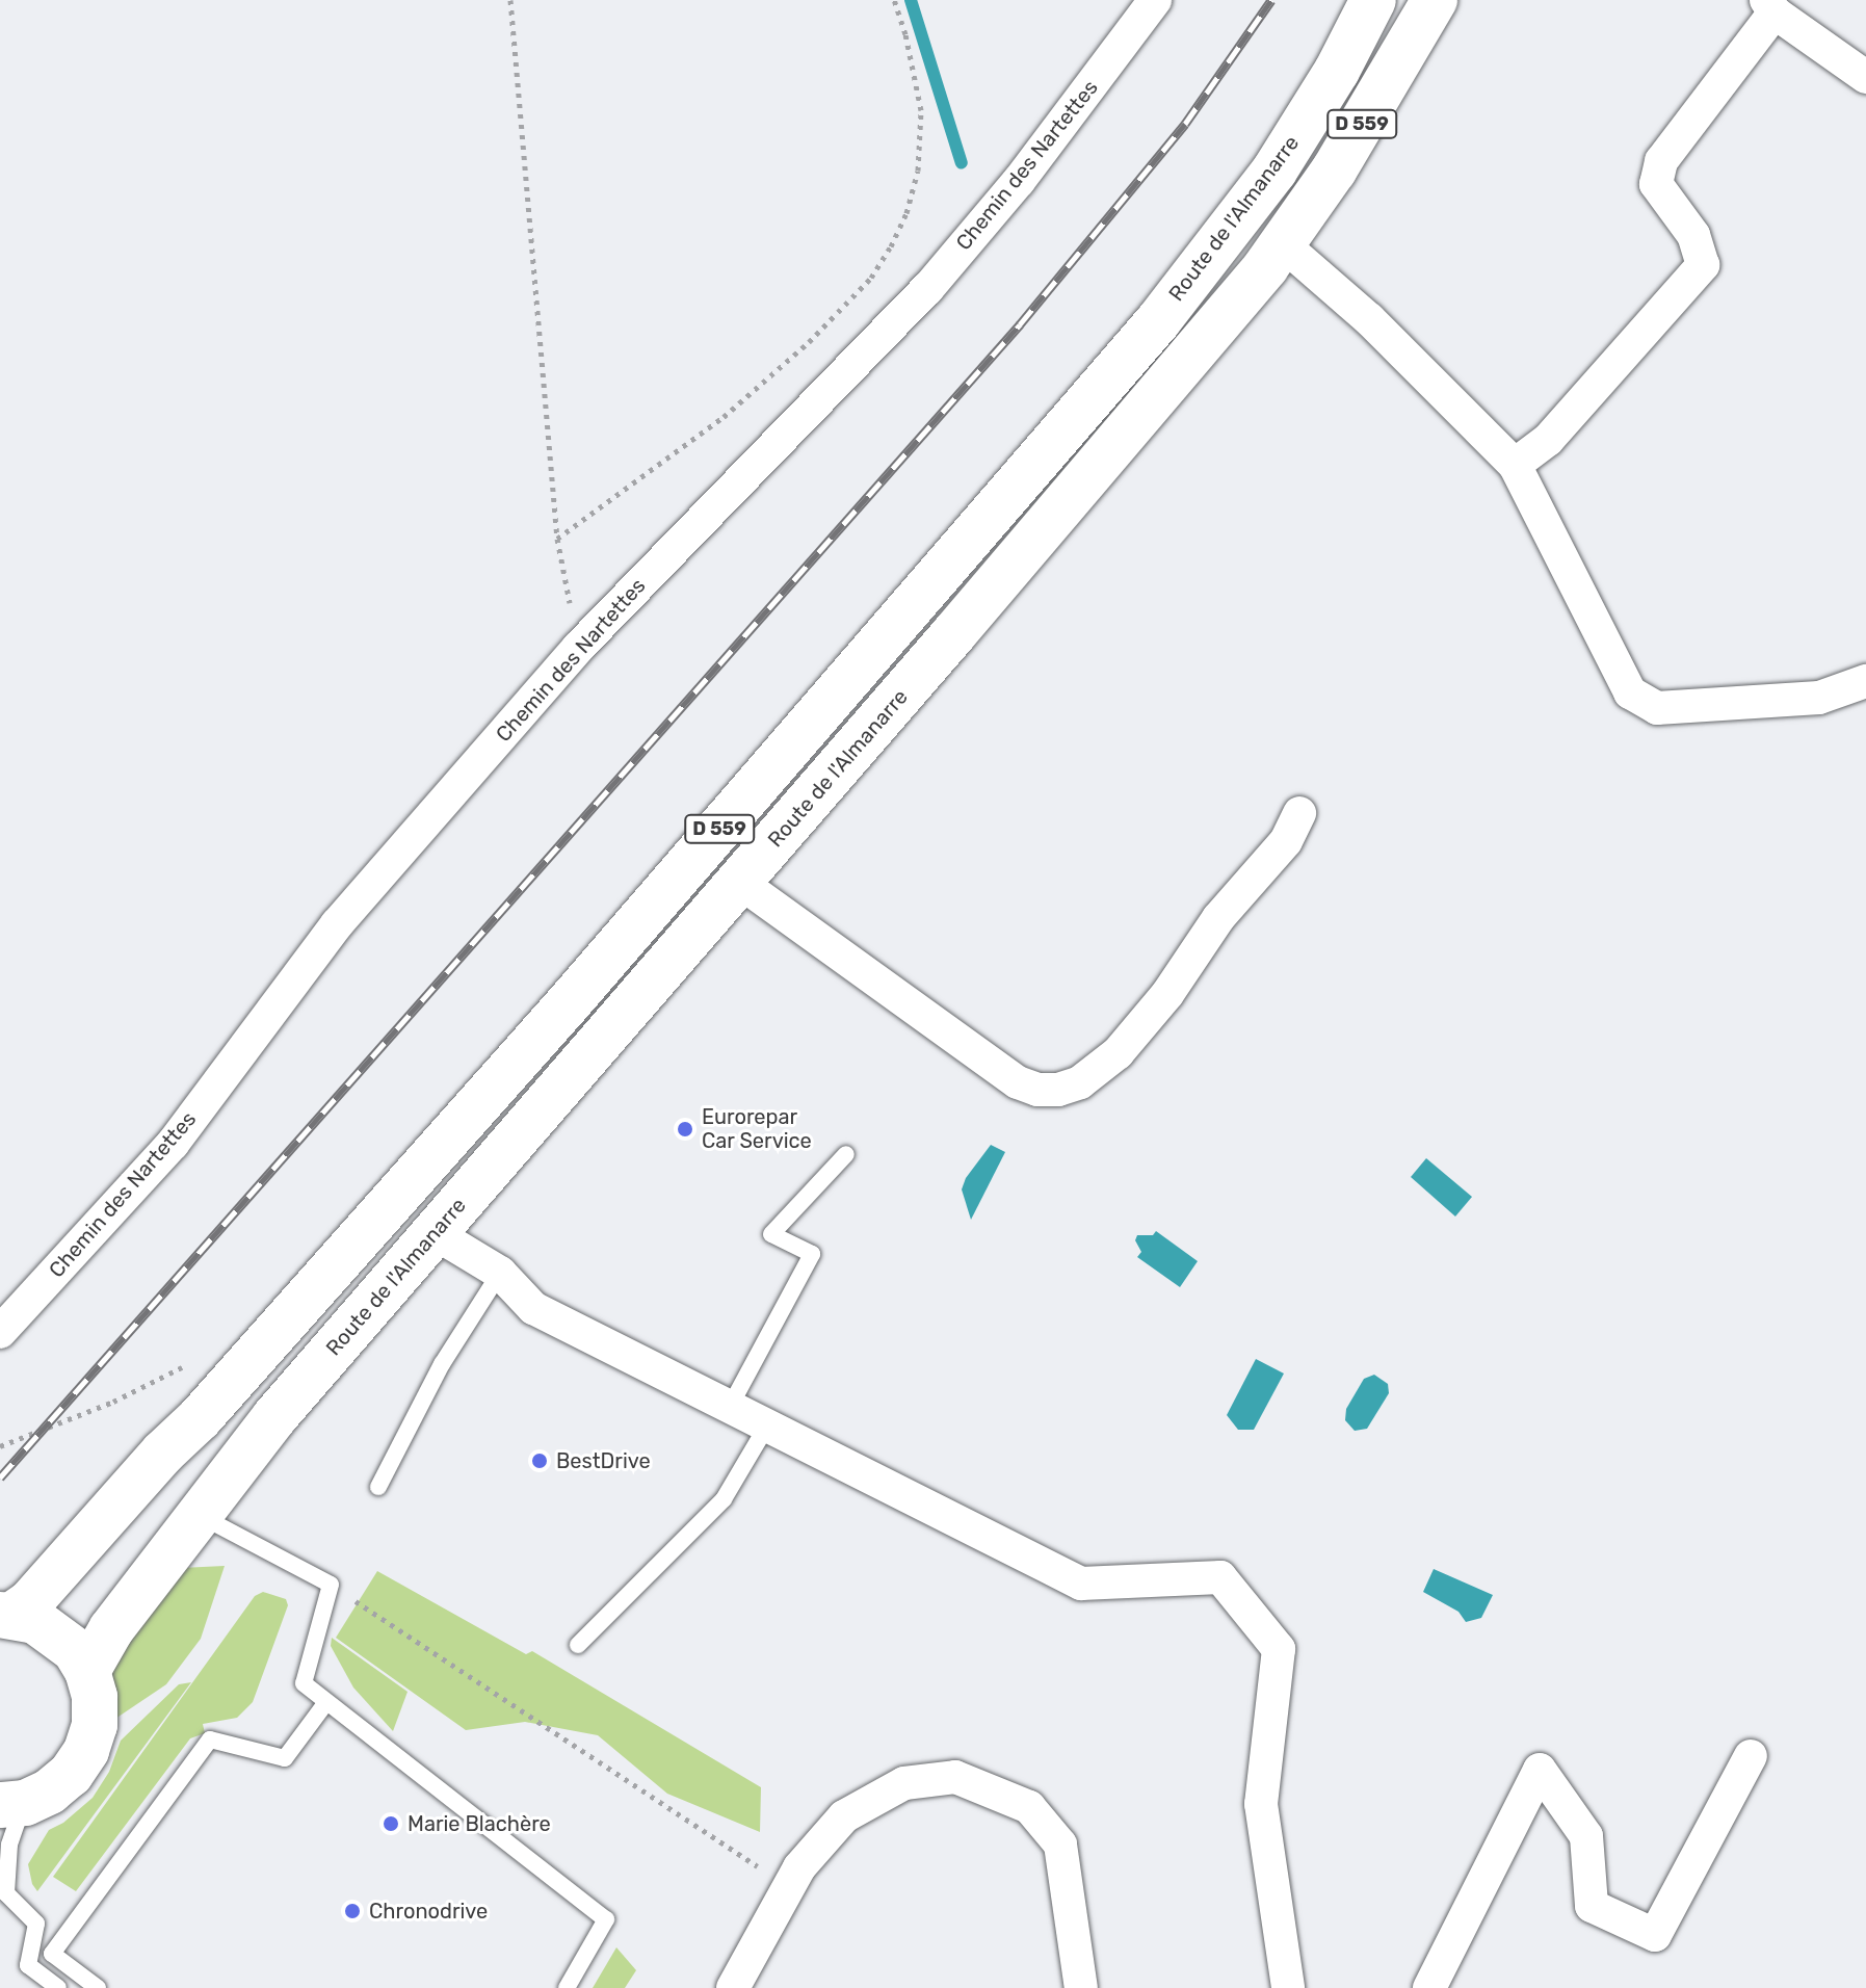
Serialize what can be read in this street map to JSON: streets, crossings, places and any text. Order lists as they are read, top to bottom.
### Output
{
  "streets": {
    "main road": ["D 559", "Route de l'Almanarre"],
    "street": ["Chemin des Nartettes"]
  },
  "places": [
    "Eurorepar Car Service",
    "BestDrive",
    "Marie Blachère",
    "Chronodrive"
  ]
}
